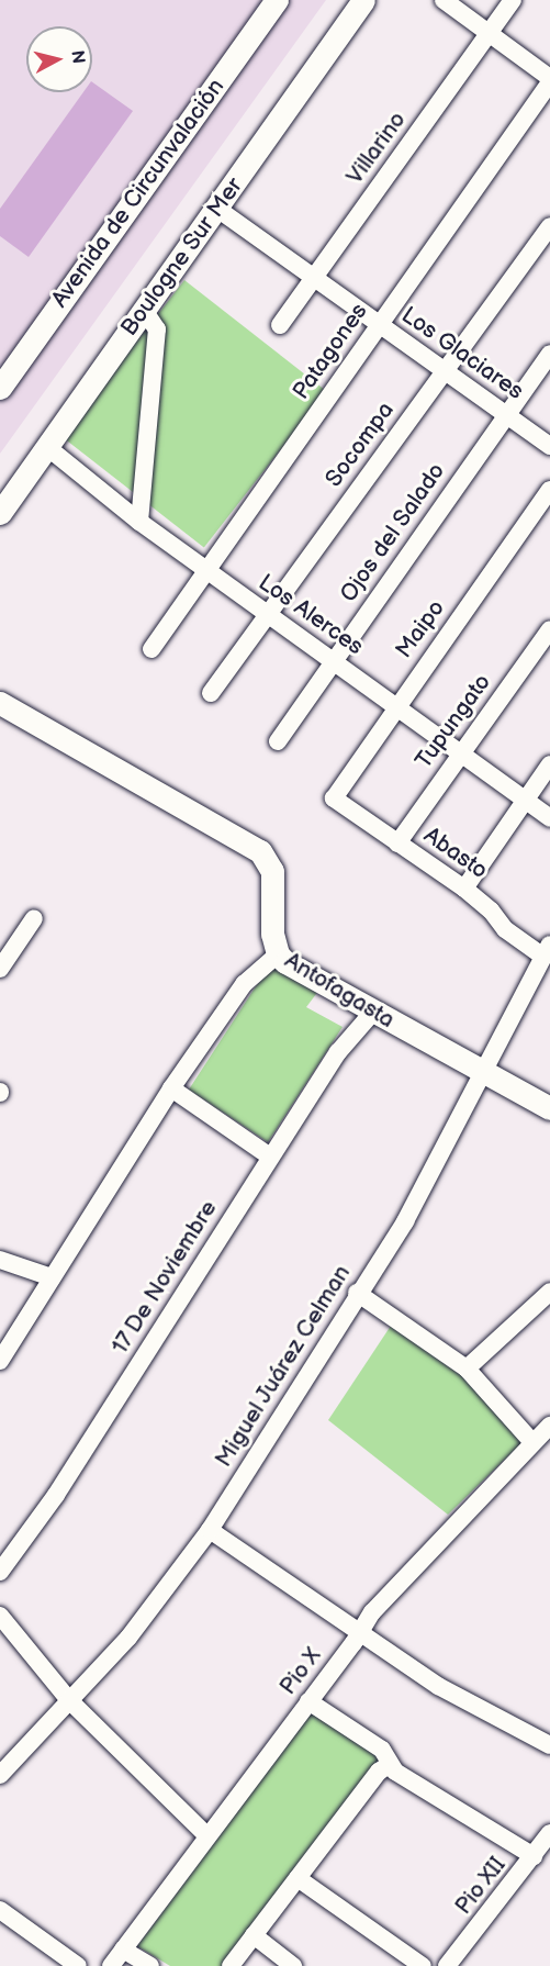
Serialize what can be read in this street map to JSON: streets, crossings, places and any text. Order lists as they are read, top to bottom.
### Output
{
  "streets": {
    "street": [
      "Villarino",
      "Avenida de Circunvalación",
      "Boulogne Sur Mer",
      "Patagones",
      "Los Glaciares",
      "Socompa",
      "Ojos del Salado",
      "Los Alerces",
      "Maipo",
      "Tupungato",
      "Abasto",
      "Antofagasta",
      "17 De Noviembre",
      "Miguel Juárez Celman",
      "Pio X",
      "Pio XII"
    ]
  },
  "crossings": [
    ["Villarino", "Los Glaciares"],
    ["Boulogne Sur Mer", "Los Glaciares"],
    ["Boulogne Sur Mer", "Los Alerces"],
    ["Patagones", "Los Glaciares"],
    ["Patagones", "Los Alerces"],
    ["Los Glaciares", "Socompa"],
    ["Los Glaciares", "Ojos del Salado"],
    ["Socompa", "Los Alerces"],
    ["Ojos del Salado", "Los Alerces"],
    ["Los Alerces", "Maipo"],
    ["Los Alerces", "Tupungato"],
    ["Maipo", "Abasto"],
    ["Tupungato", "Abasto"],
    ["Abasto", "Miguel Juárez Celman"],
    ["Antofagasta", "17 De Noviembre"],
    ["Antofagasta", "Miguel Juárez Celman"]
  ],
  "north": "right"
}
